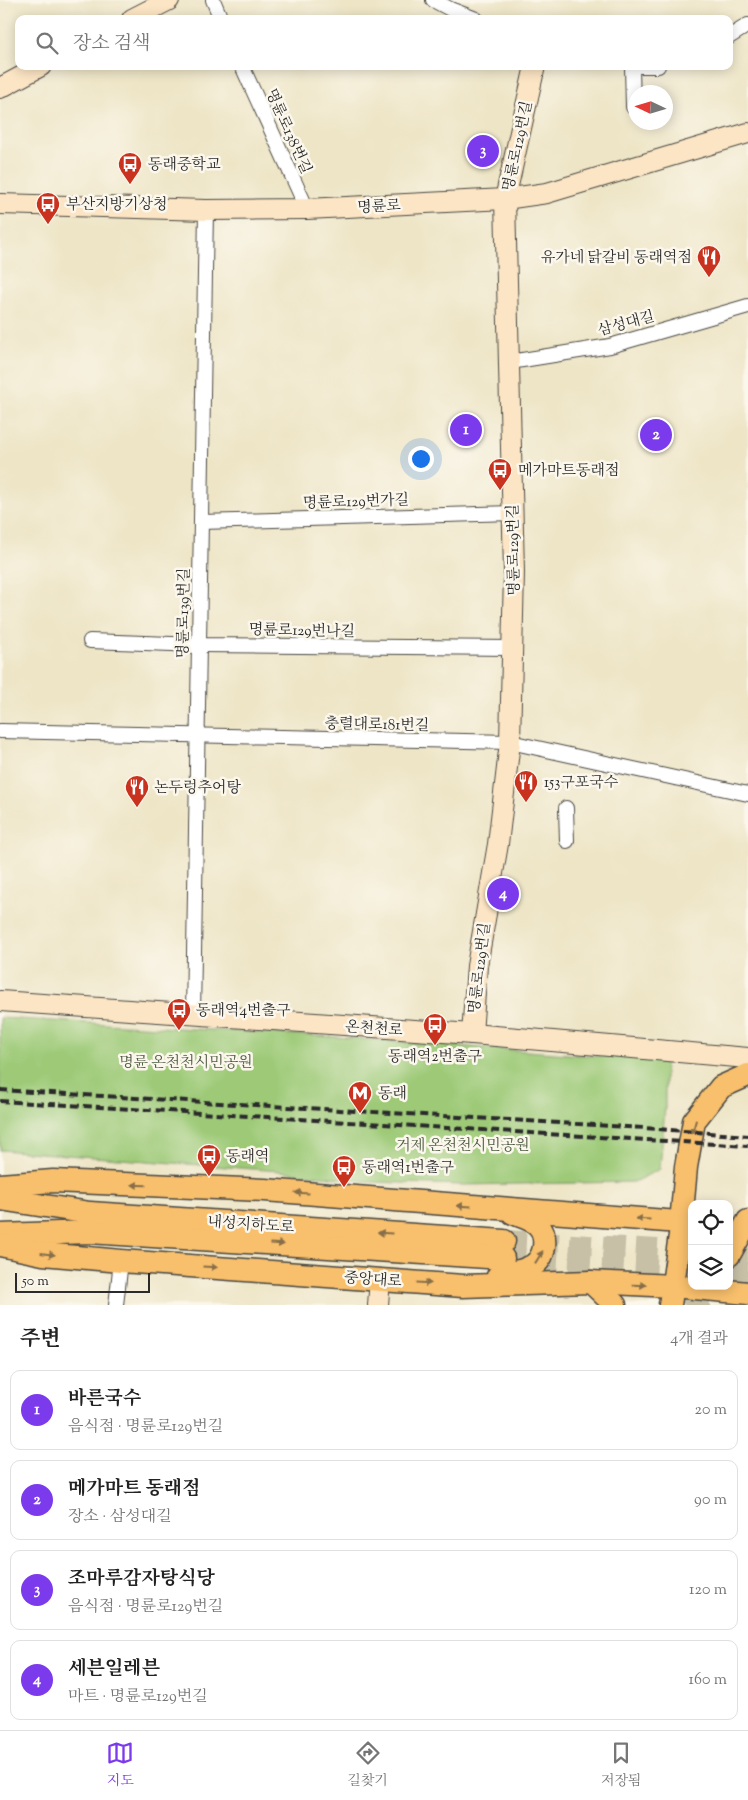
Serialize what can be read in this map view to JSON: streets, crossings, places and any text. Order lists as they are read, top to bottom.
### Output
{
  "streets": {
    "main road": ["내성지하도로", "중앙대로"],
    "street": [
      "명륜로138번길",
      "명륜로129번길",
      "명륜로",
      "삼성대길",
      "명륜로129번가길",
      "명륜로139번길",
      "명륜로129번나길",
      "충렬대로181번길",
      "온천천로"
    ]
  },
  "crossings": [
    ["명륜로138번길", "명륜로"],
    ["명륜로129번길", "명륜로"],
    ["명륜로129번길", "삼성대길"],
    ["명륜로129번길", "명륜로129번가길"],
    ["명륜로129번길", "명륜로129번나길"],
    ["명륜로129번길", "충렬대로181번길"],
    ["명륜로129번길", "온천천로"],
    ["명륜로", "명륜로139번길"],
    ["명륜로129번가길", "명륜로139번길"],
    ["명륜로139번길", "명륜로129번나길"],
    ["명륜로139번길", "충렬대로181번길"],
    ["명륜로139번길", "온천천로"]
  ],
  "parks": ["명륜 온천천시민공원", "거제 온천천시민공원"],
  "places": {
    "bus stop": [
      "동래중학교",
      "부산지방기상청",
      "메가마트동래점",
      "동래역4번출구",
      "동래역2번출구",
      "동래역",
      "동래역1번출구"
    ],
    "restaurant": ["유가네 닭갈비 동래역점", "153구포국수", "논두렁추어탕"],
    "metro station": ["동래"]
  },
  "scale_bar": "50 m",
  "north": "left",
  "page": {
    "search": "장소 검색",
    "pins": [
      "3",
      "1",
      "2",
      "4"
    ],
    "scale": "50 m",
    "heading": ["주변", "4개 결과"],
    "list": [
      {
        "mark": "1",
        "name": "바른국수",
        "note": "음식점 · 명륜로129번길",
        "value": "20 m"
      },
      {
        "mark": "2",
        "name": "메가마트 동래점",
        "note": "장소 · 삼성대길",
        "value": "90 m"
      },
      {
        "mark": "3",
        "name": "조마루감자탕식당",
        "note": "음식점 · 명륜로129번길",
        "value": "120 m"
      },
      {
        "mark": "4",
        "name": "세븐일레븐",
        "note": "마트 · 명륜로129번길",
        "value": "160 m"
      }
    ],
    "nav": ["지도", "길찾기", "저장됨"]
  }
}
